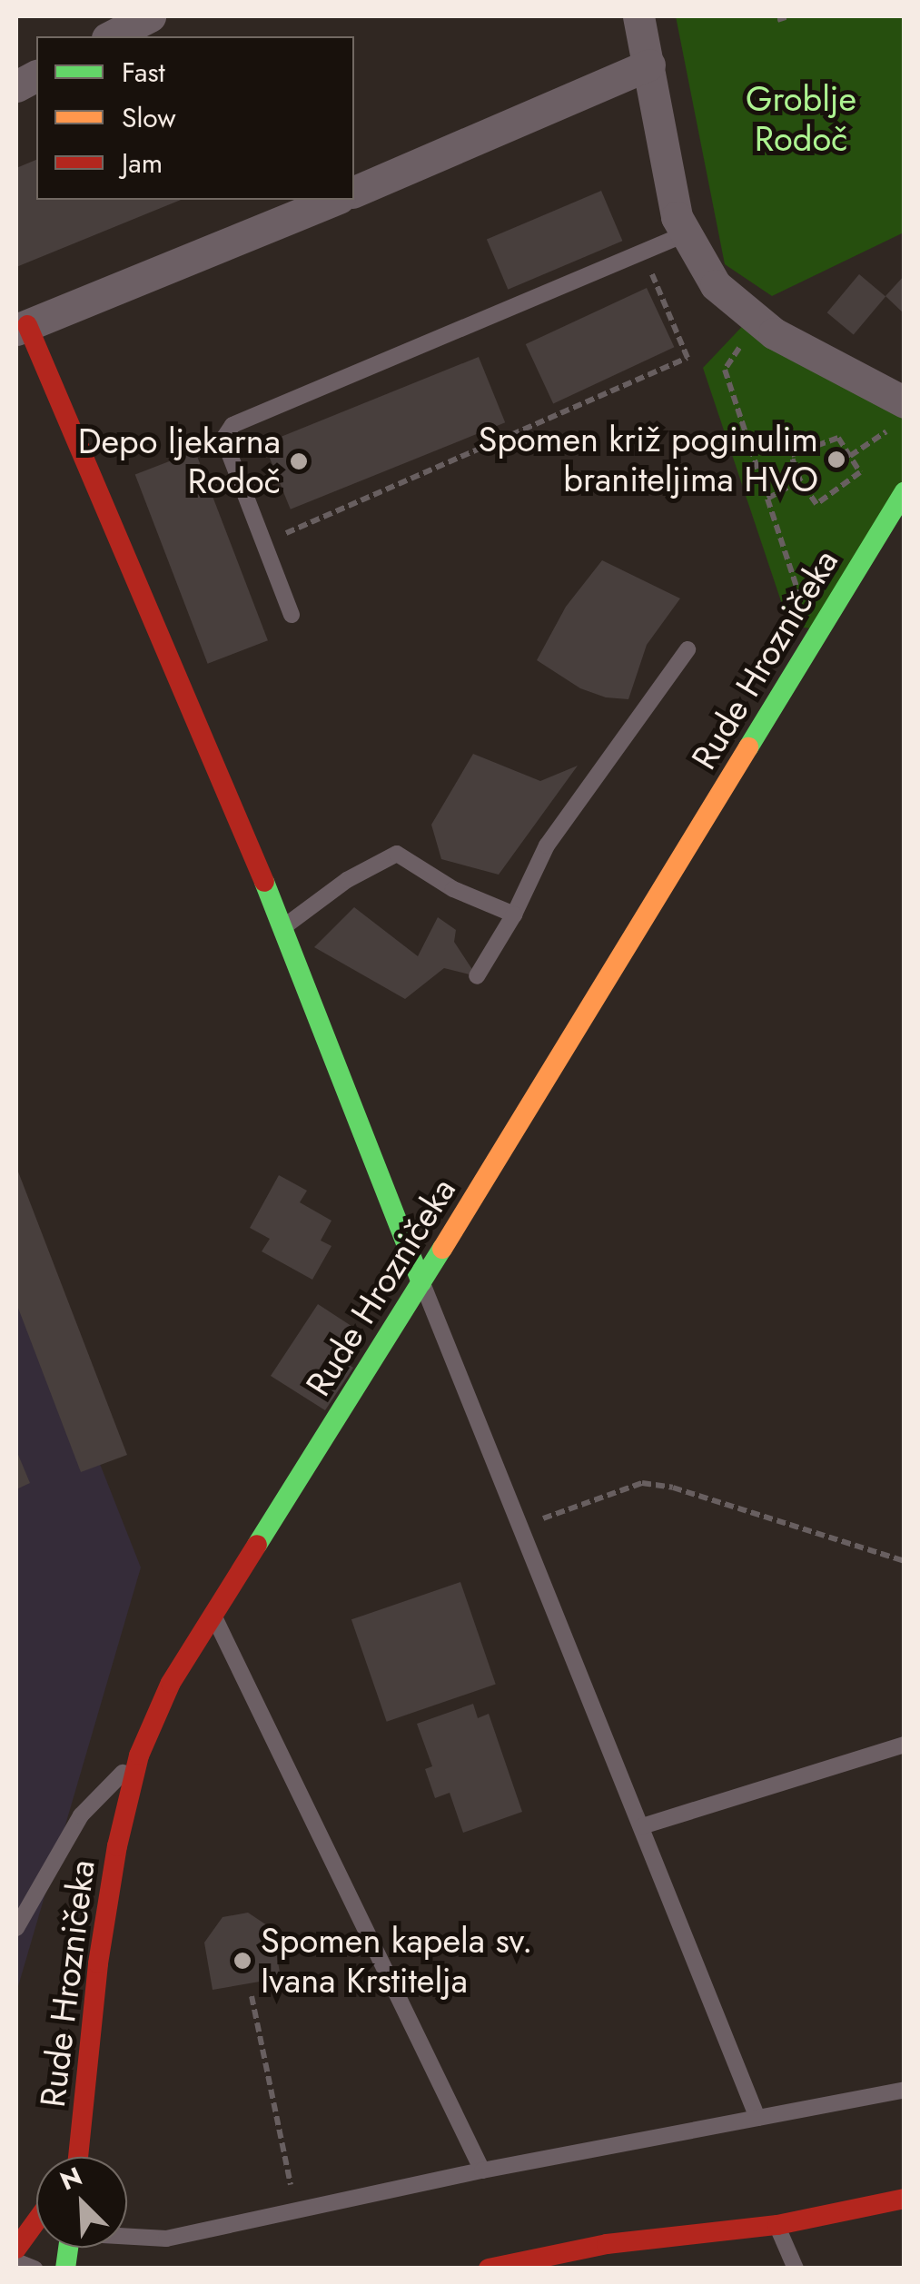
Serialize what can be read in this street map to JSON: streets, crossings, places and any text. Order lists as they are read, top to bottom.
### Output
{
  "streets": {
    "street": ["Rude Hrozničeka"]
  },
  "parks": ["Groblje Rodoč"],
  "places": ["Spomen križ poginulim braniteljima HVO", "Depo ljekarna Rodoč", "Spomen kapela sv. Ivana Krstitelja"],
  "legend": ["Fast", "Slow", "Jam"],
  "north": "top left"
}
